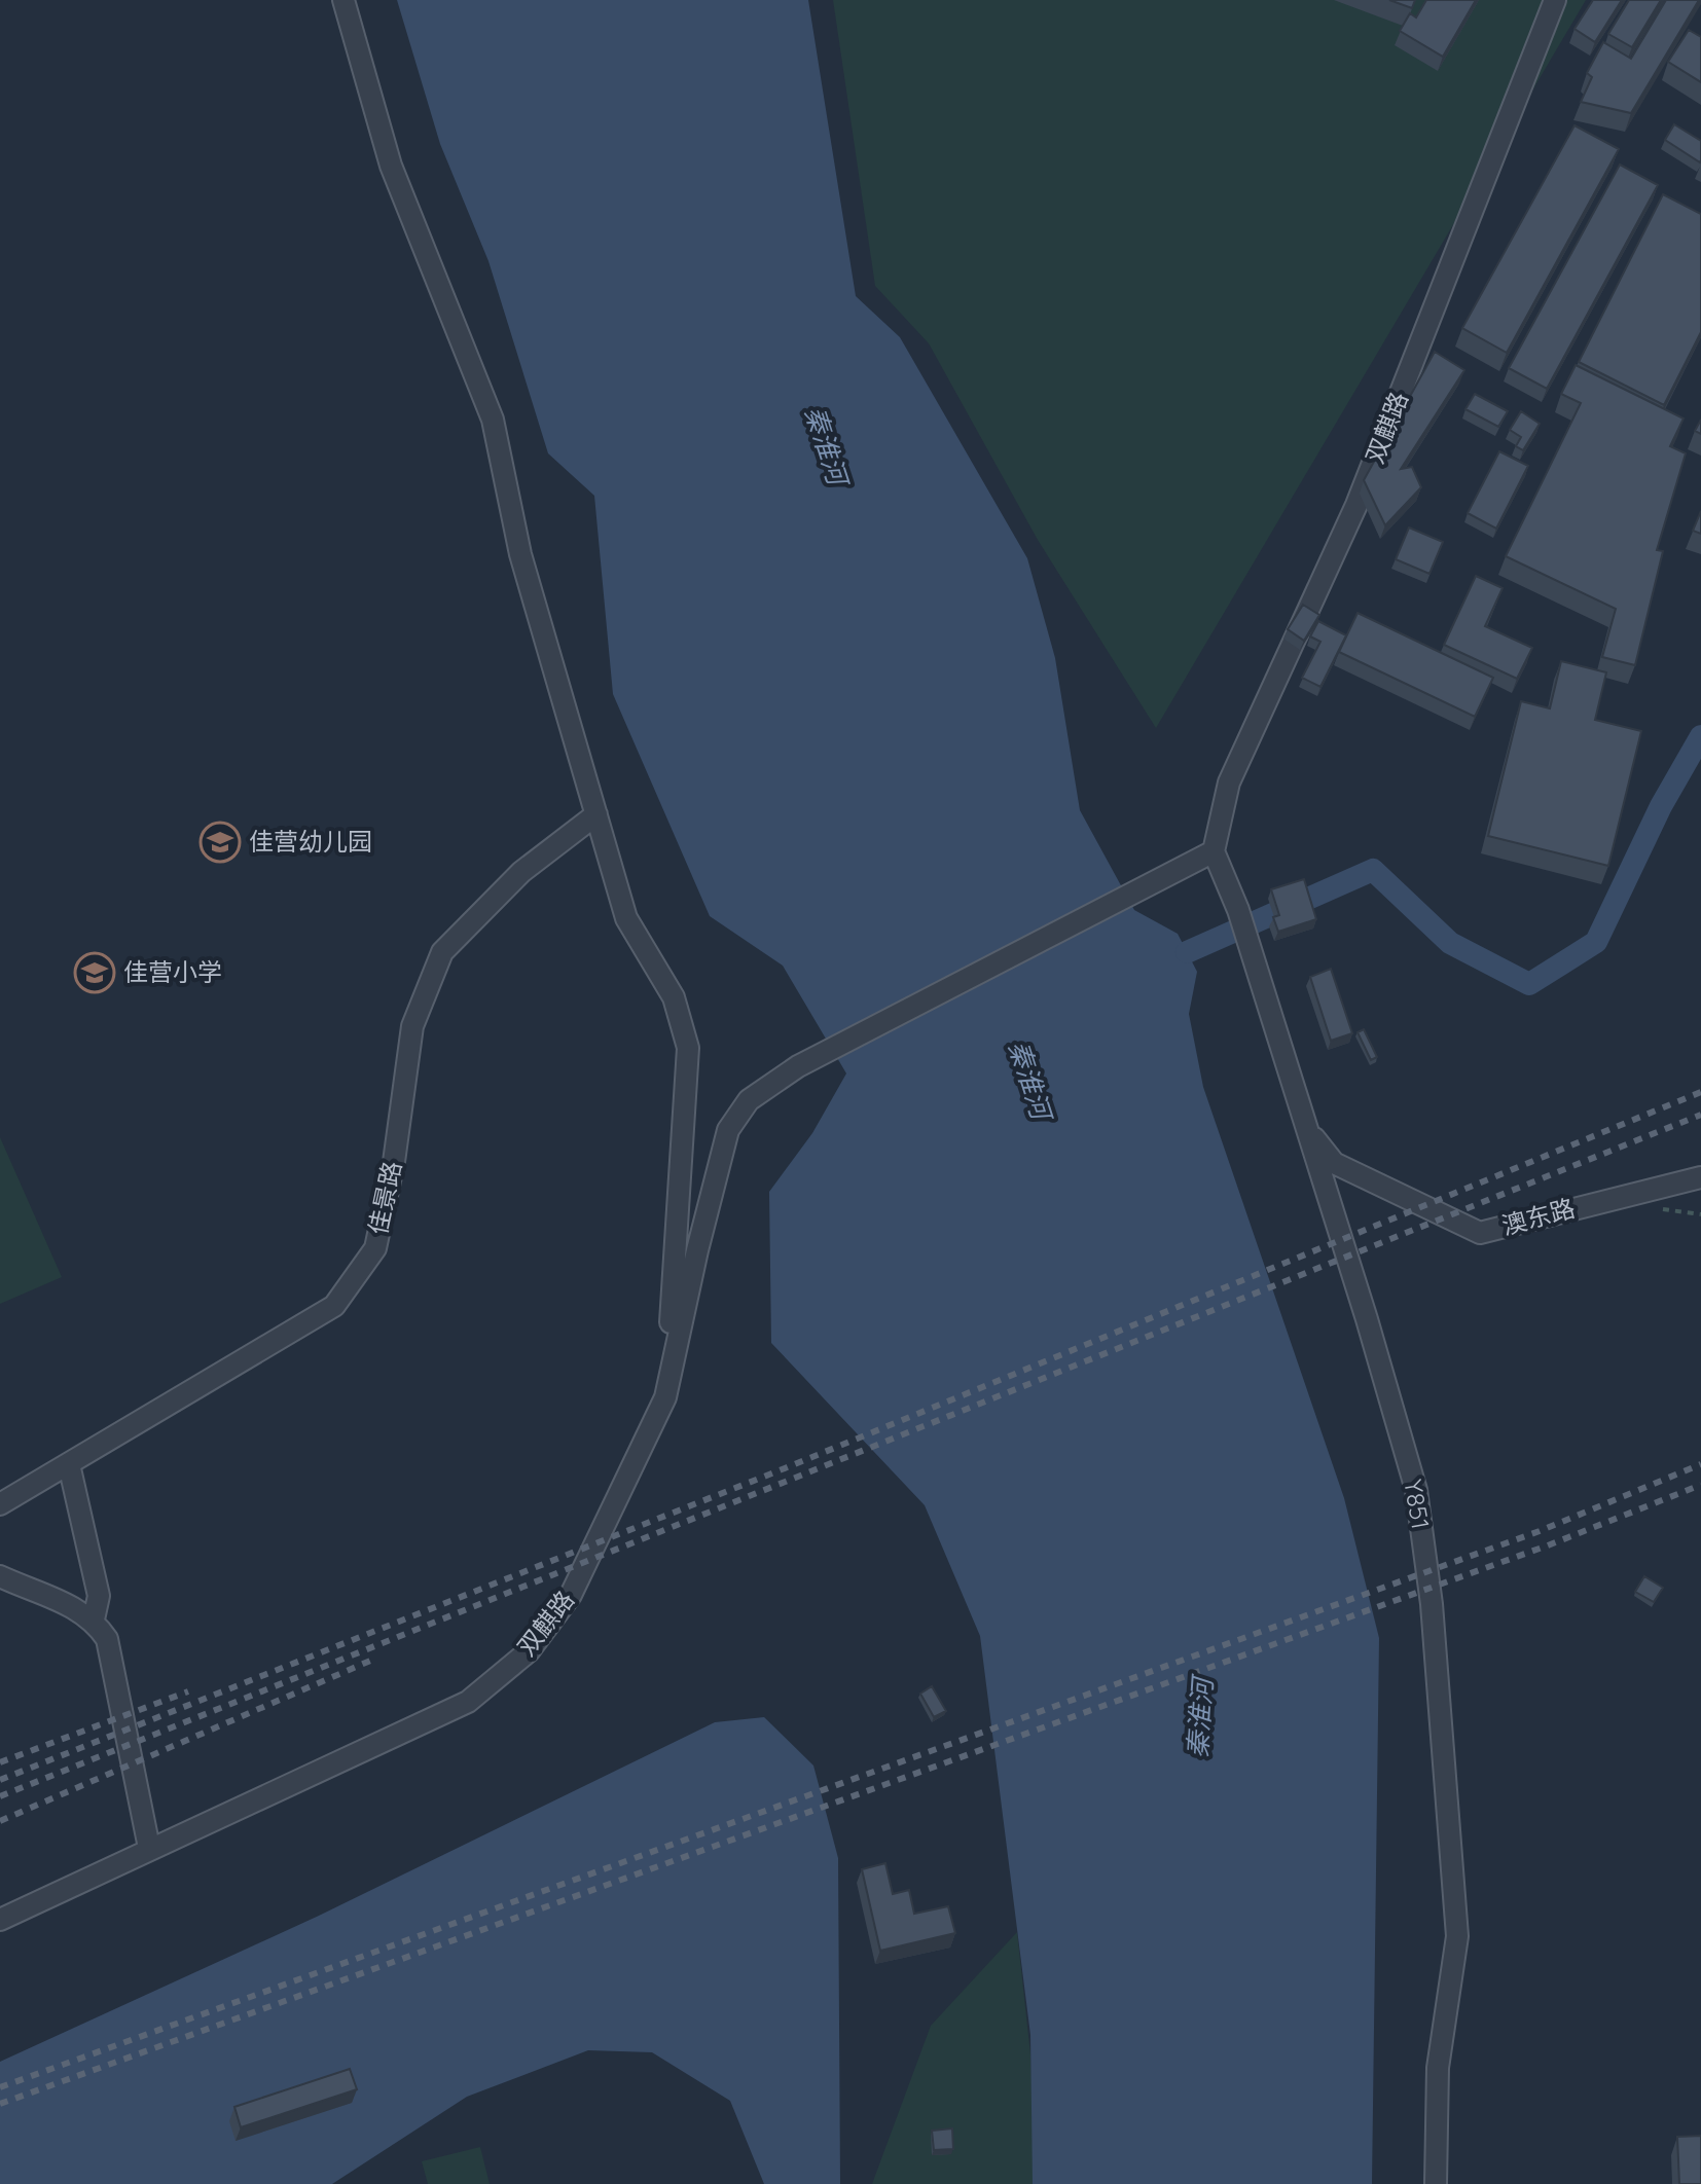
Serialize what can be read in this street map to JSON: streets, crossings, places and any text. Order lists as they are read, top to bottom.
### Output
{
  "streets": {
    "street": [
      "双麒路",
      "佳景路",
      "澳东路",
      "Y851"
    ]
  },
  "crossings": [
    ["双麒路", "Y851"],
    ["澳东路", "Y851"]
  ],
  "water": ["秦淮河"],
  "places": {
    "school or university": ["佳营幼儿园", "佳营小学"]
  }
}
